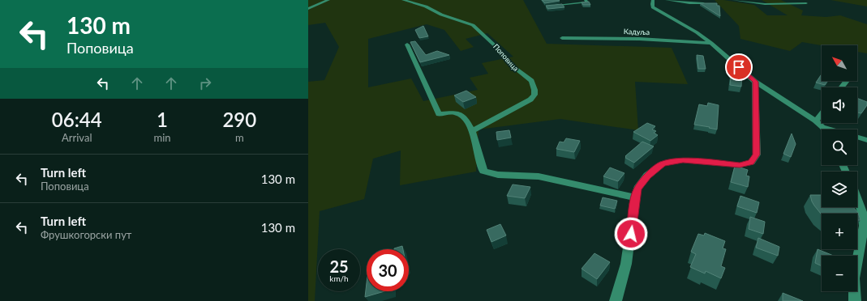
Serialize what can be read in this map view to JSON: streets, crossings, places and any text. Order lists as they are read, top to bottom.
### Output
{
  "streets": {
    "street": ["Кадуља", "Поповица"]
  },
  "north": "top left",
  "page": {
    "turn": ["130 m", "Поповица"],
    "map_buttons": ["+", "−"],
    "eta": [
      "06:44",
      "Arrival",
      "1",
      "min",
      "290",
      "m"
    ],
    "list": [
      {
        "name": "Turn left",
        "note": "Поповица",
        "value": "130 m"
      },
      {
        "name": "Turn left",
        "note": "Фрушкогорски пут",
        "value": "130 m"
      }
    ],
    "speed": "25 km/h",
    "limit": "30"
  }
}
